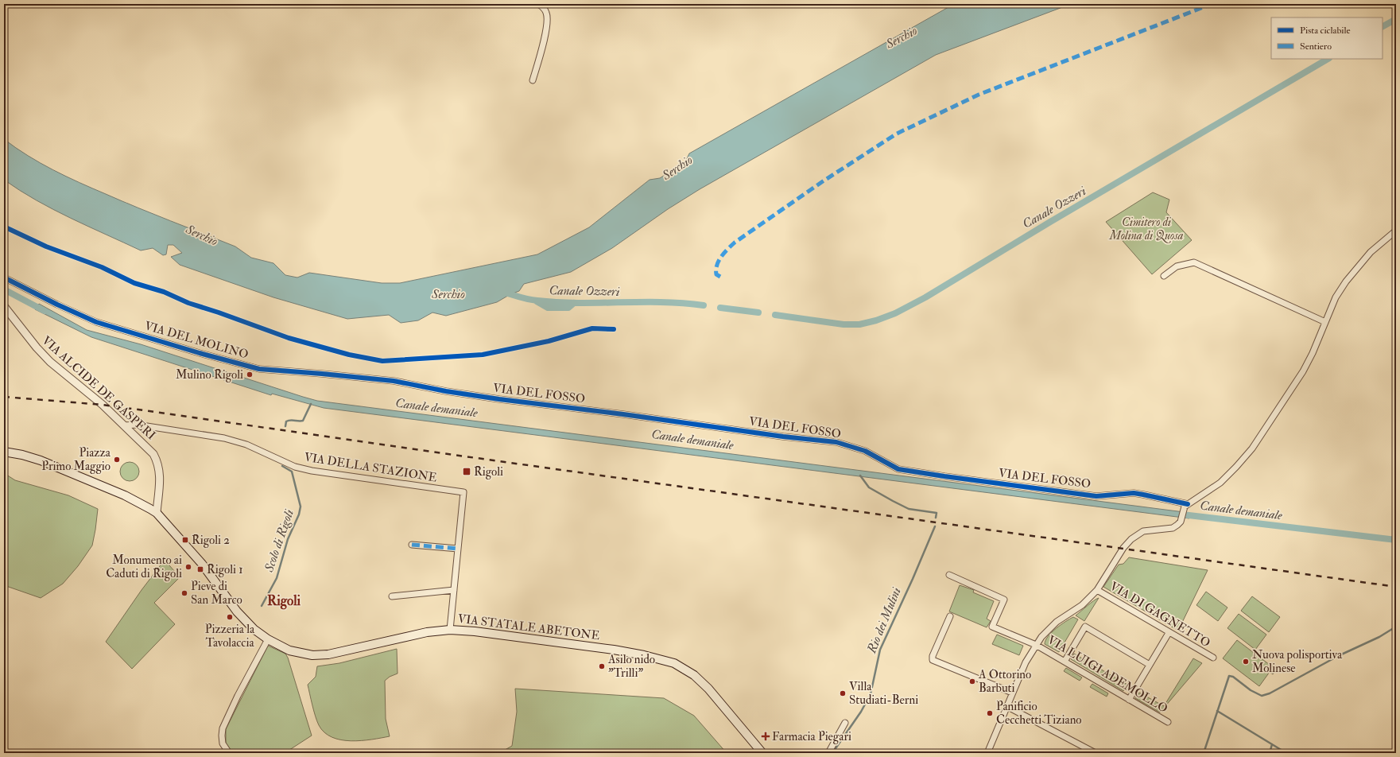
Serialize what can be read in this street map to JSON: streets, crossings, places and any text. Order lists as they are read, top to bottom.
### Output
{
  "streets": {
    "main road": ["VIA STATALE ABETONE"],
    "street": [
      "VIA DEL MOLINO",
      "VIA ALCIDE DE GASPERI",
      "VIA DEL FOSSO",
      "VIA DELLA STAZIONE",
      "VIA DI GAGNETTO",
      "VIA LUIGI ADEMOLLO"
    ]
  },
  "crossings": [
    ["VIA DEL MOLINO", "VIA DEL FOSSO"],
    ["VIA ALCIDE DE GASPERI", "VIA DELLA STAZIONE"],
    ["VIA ALCIDE DE GASPERI", "VIA STATALE ABETONE"],
    ["VIA DELLA STAZIONE", "VIA STATALE ABETONE"]
  ],
  "districts": ["Rigoli"],
  "water": [
    "Serchio",
    "Canale Ozzeri",
    "Canale demaniale",
    "Scolo di Rigoli",
    "Rio dei Mulini"
  ],
  "parks": ["Cimitero di Molina di Quosa"],
  "places": {
    "other": [
      "Mulino Rigoli",
      "Piazza Primo Maggio",
      "Monumento ai Caduti di Rigoli",
      "Pieve di San Marco",
      "Pizzeria la Tavolaccia",
      "Nuova polisportiva Molinese",
      "Asilo nido \"Trilli\"",
      "A Ottorino Barbuti",
      "Villa Studiati-Berni",
      "Panificio Cecchetti Tiziano"
    ],
    "transit": ["Rigoli", "Rigoli 2", "Rigoli 1"],
    "health": ["Farmacia Piegari"]
  },
  "legend": ["Pista ciclabile", "Sentiero"]
}
